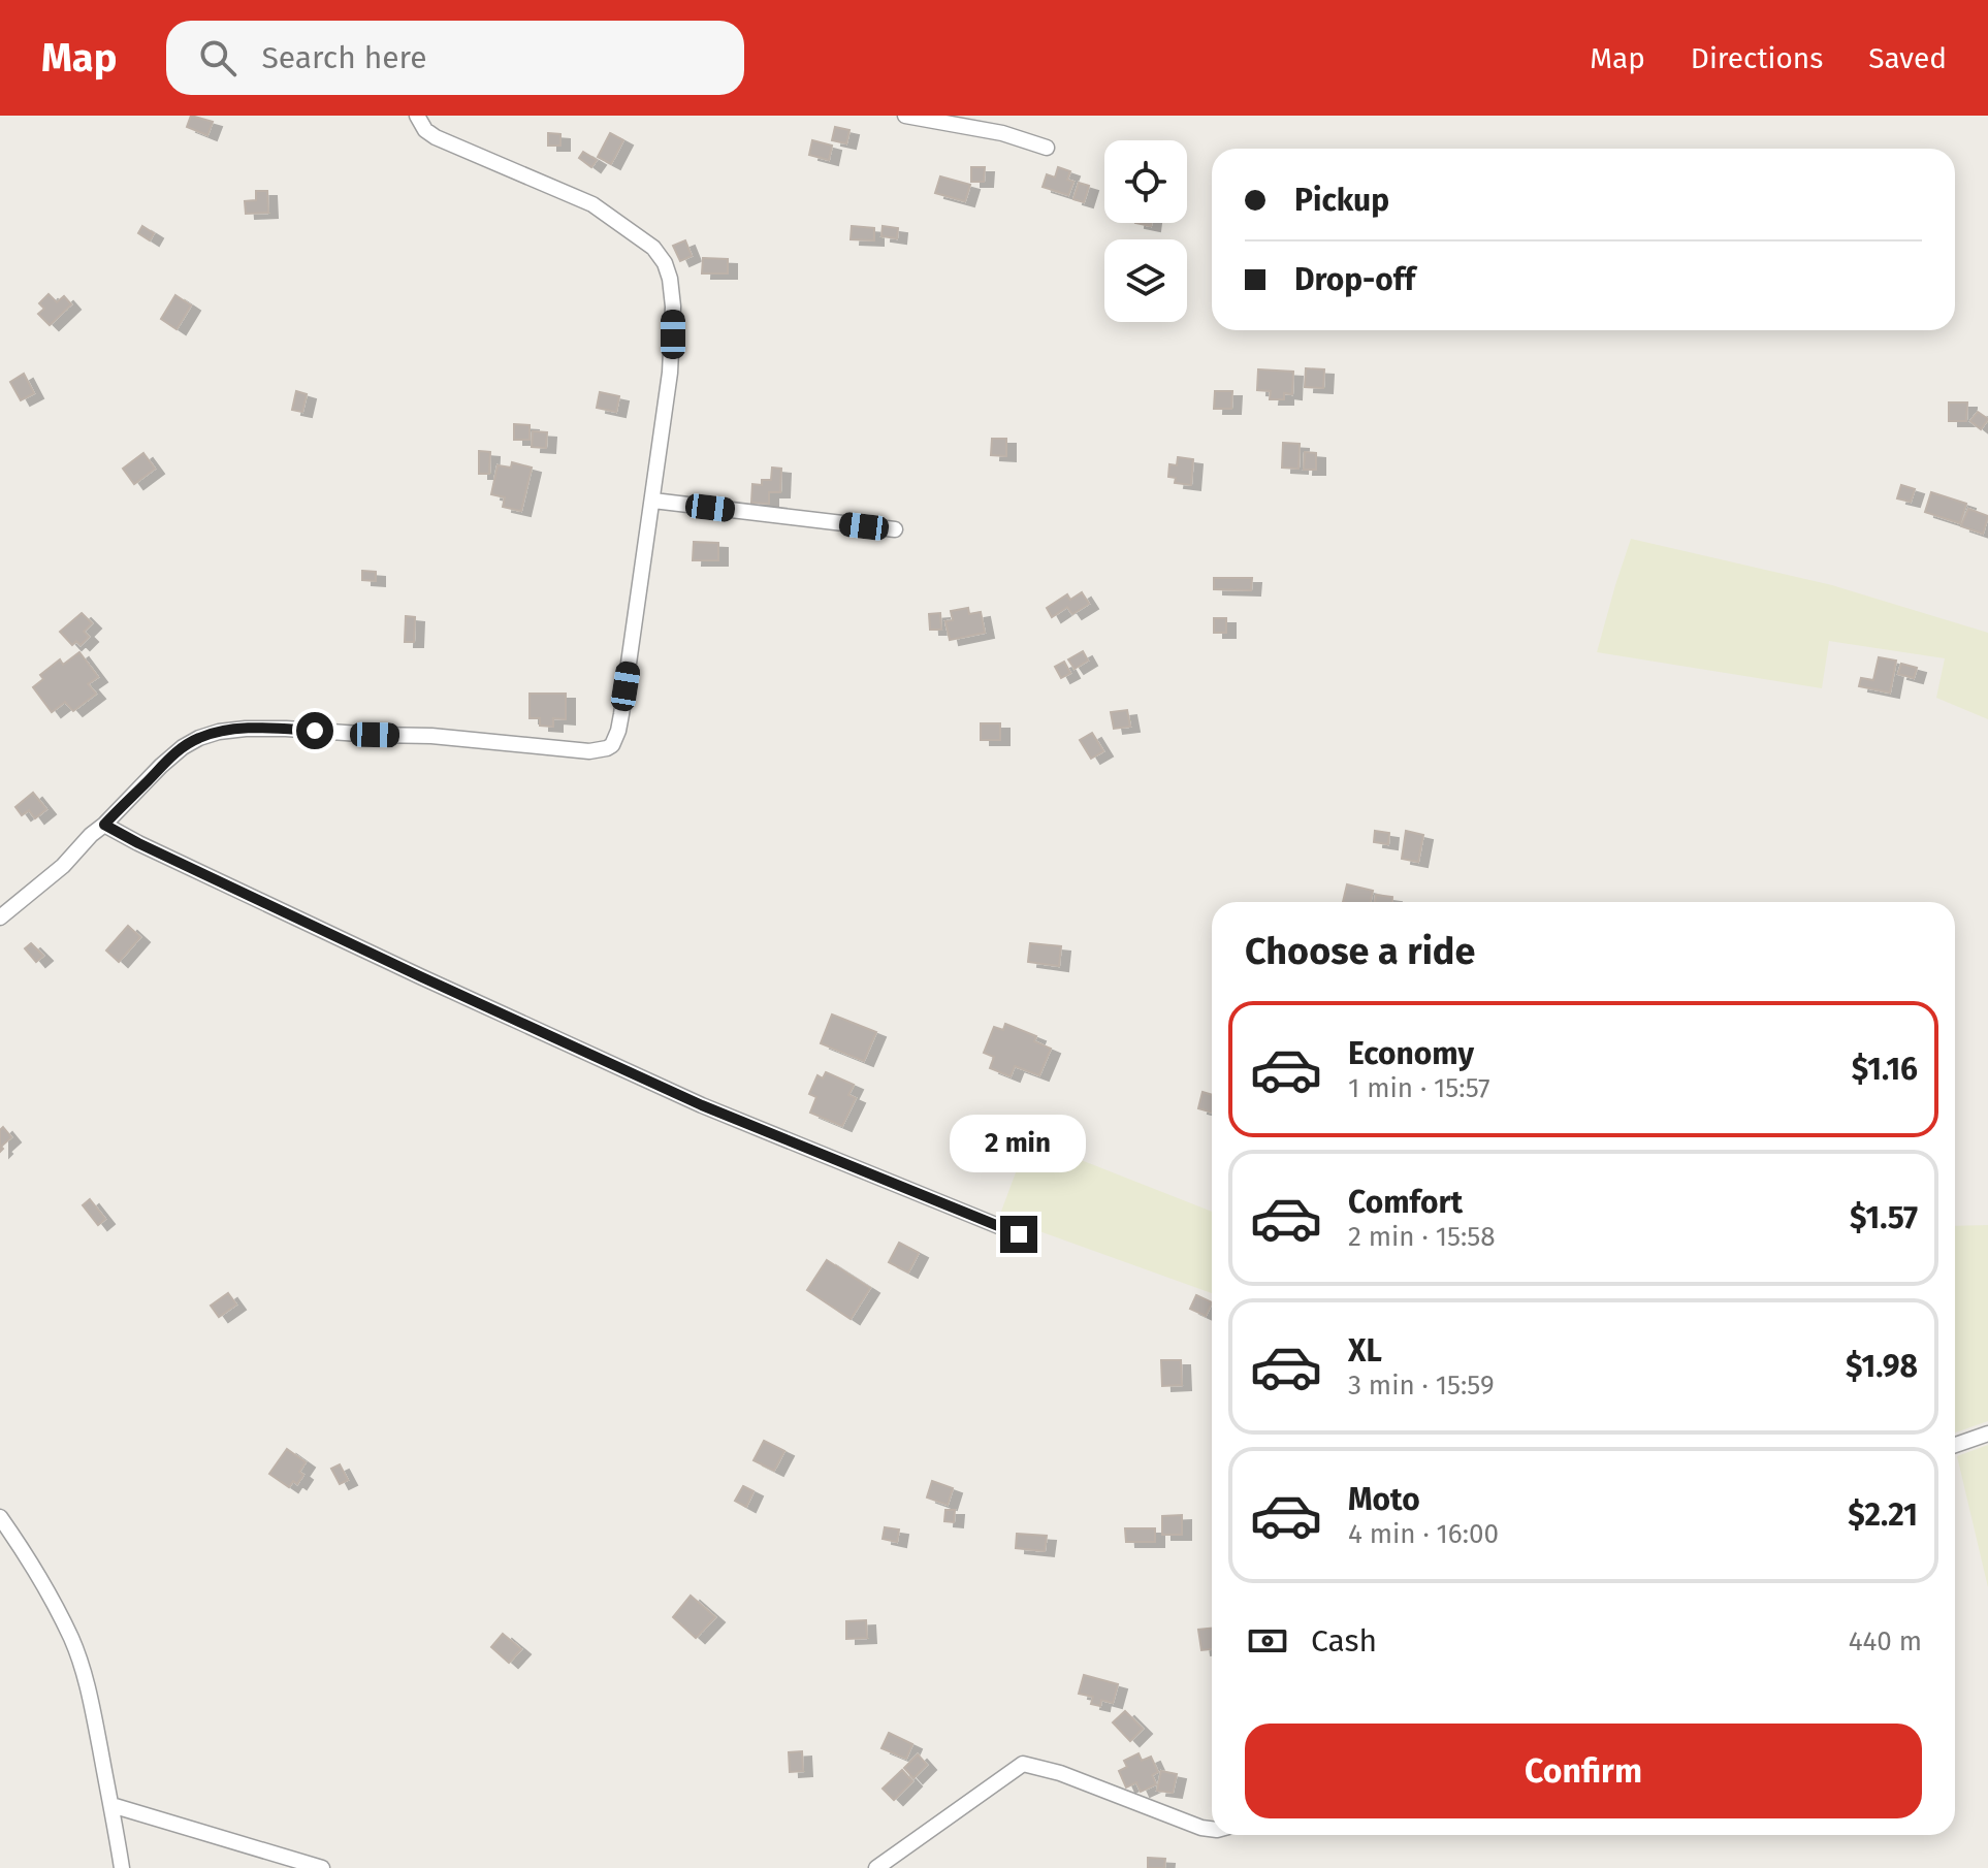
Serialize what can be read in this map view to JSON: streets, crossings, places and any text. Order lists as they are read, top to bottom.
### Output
{
  "page": {
    "header": "Map",
    "search": "Search here",
    "nav": ["Map", "Directions", "Saved"],
    "banner": ["Pickup", "Drop-off"],
    "heading": "Choose a ride",
    "list": [
      {
        "name": "Economy",
        "note": "1 min · 15:57",
        "value": "$1.16"
      },
      {
        "name": "Comfort",
        "note": "2 min · 15:58",
        "value": "$1.57"
      },
      {
        "name": "XL",
        "note": "3 min · 15:59",
        "value": "$1.98"
      },
      {
        "name": "Moto",
        "note": "4 min · 16:00",
        "value": "$2.21"
      }
    ],
    "bubble": "2 min",
    "pay": ["Cash", "440 m"],
    "buttons": "Confirm"
  }
}
